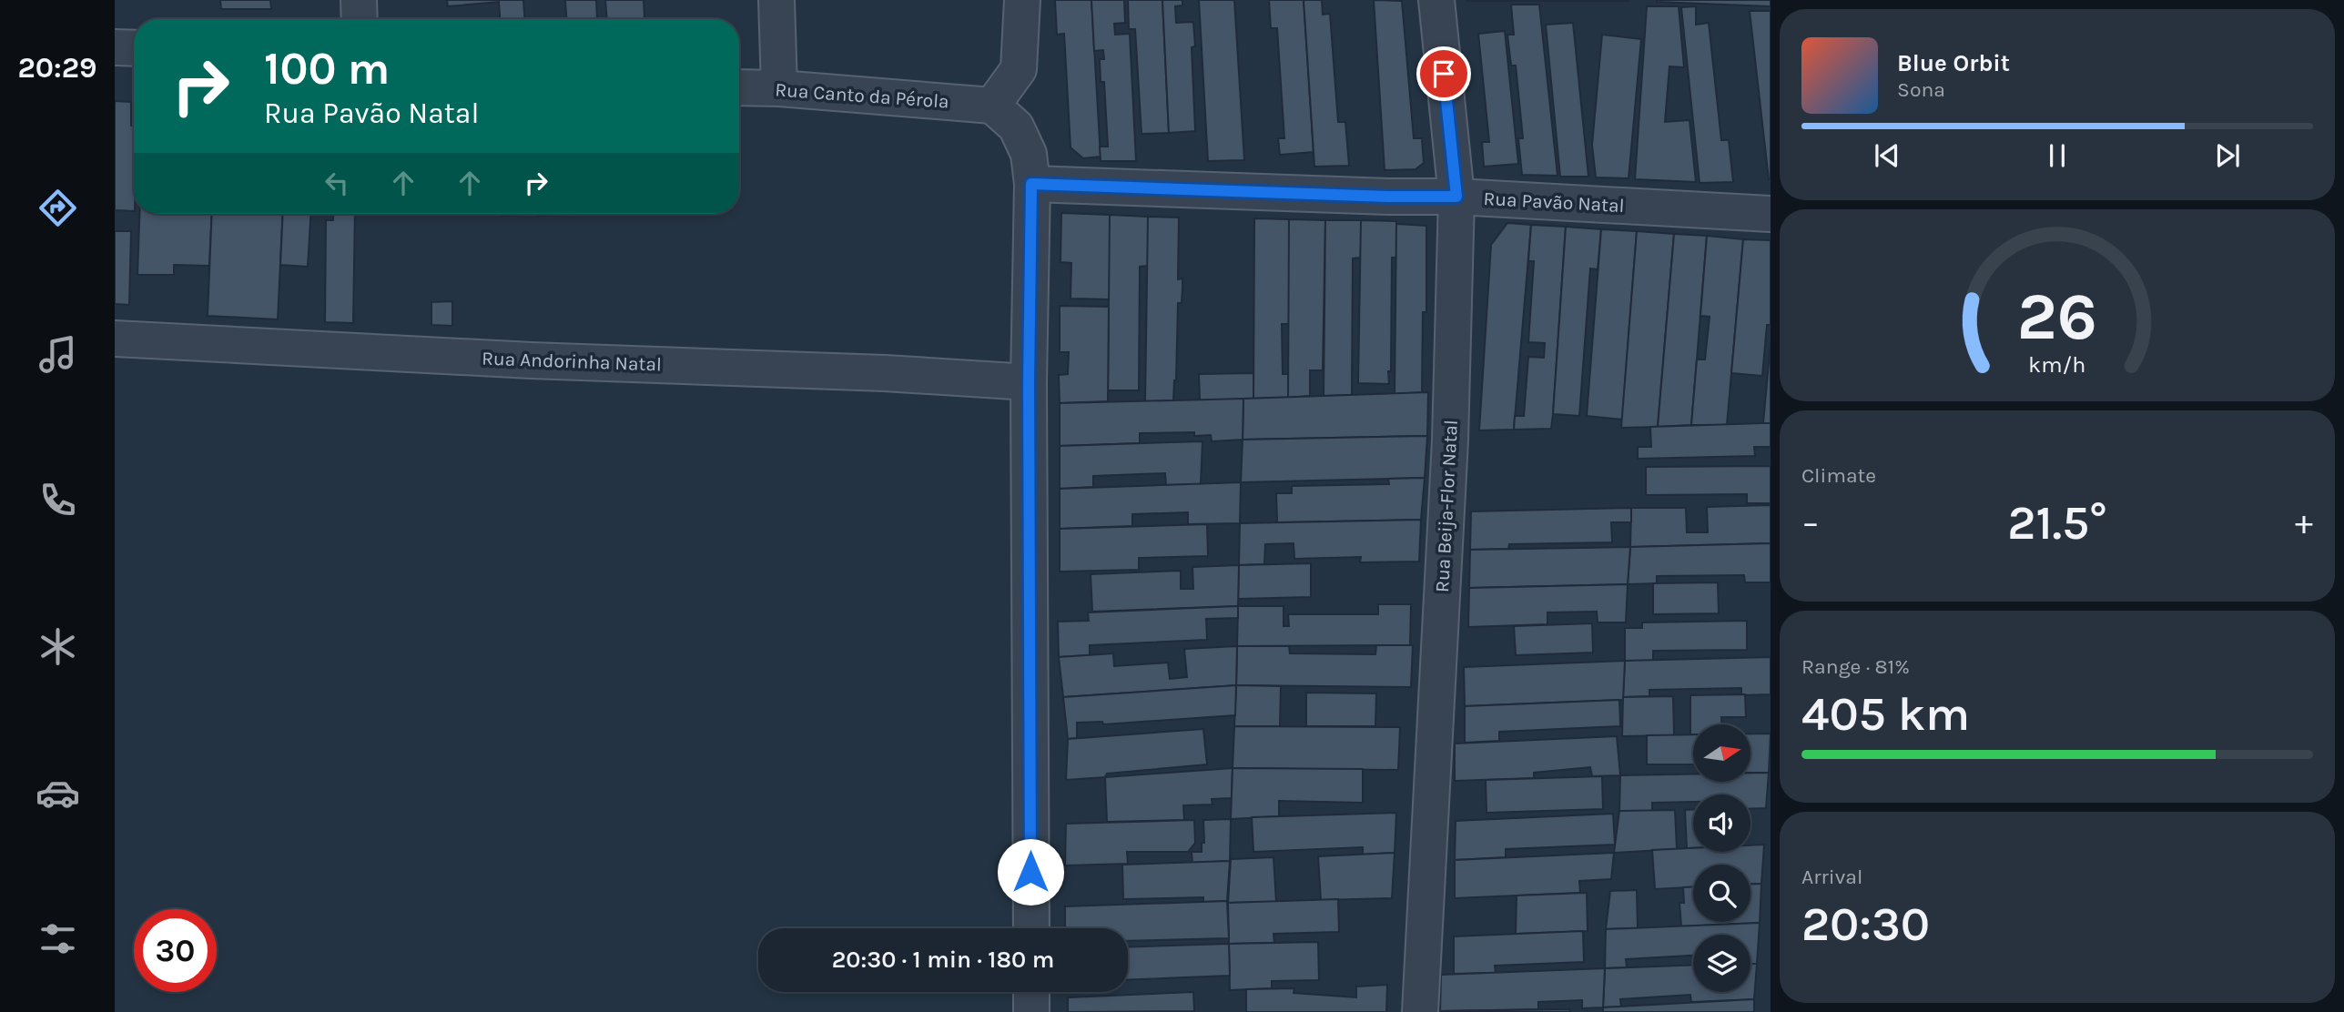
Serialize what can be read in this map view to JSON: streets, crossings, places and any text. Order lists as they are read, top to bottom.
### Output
{
  "streets": {
    "street": [
      "Rua Canto da Pérola",
      "Rua Pavão Natal",
      "Rua Andorinha Natal",
      "Rua Beija-Flor Natal"
    ]
  },
  "crossings": [
    ["Rua Pavão Natal", "Rua Beija-Flor Natal"]
  ],
  "north": "right",
  "page": {
    "tabs": "20:29",
    "turn": ["100 m", "Rua Pavão Natal"],
    "song": ["Blue Orbit", "Sona"],
    "tile": [
      "Climate",
      ["Range · 81%", "405 km"],
      ["Arrival", "20:30"]
    ],
    "heat": ["−", "21.5°", "+"],
    "limit": "30",
    "trip": "20:30 · 1 min · 180 m",
    "gauge": ["26", "km/h"]
  }
}
